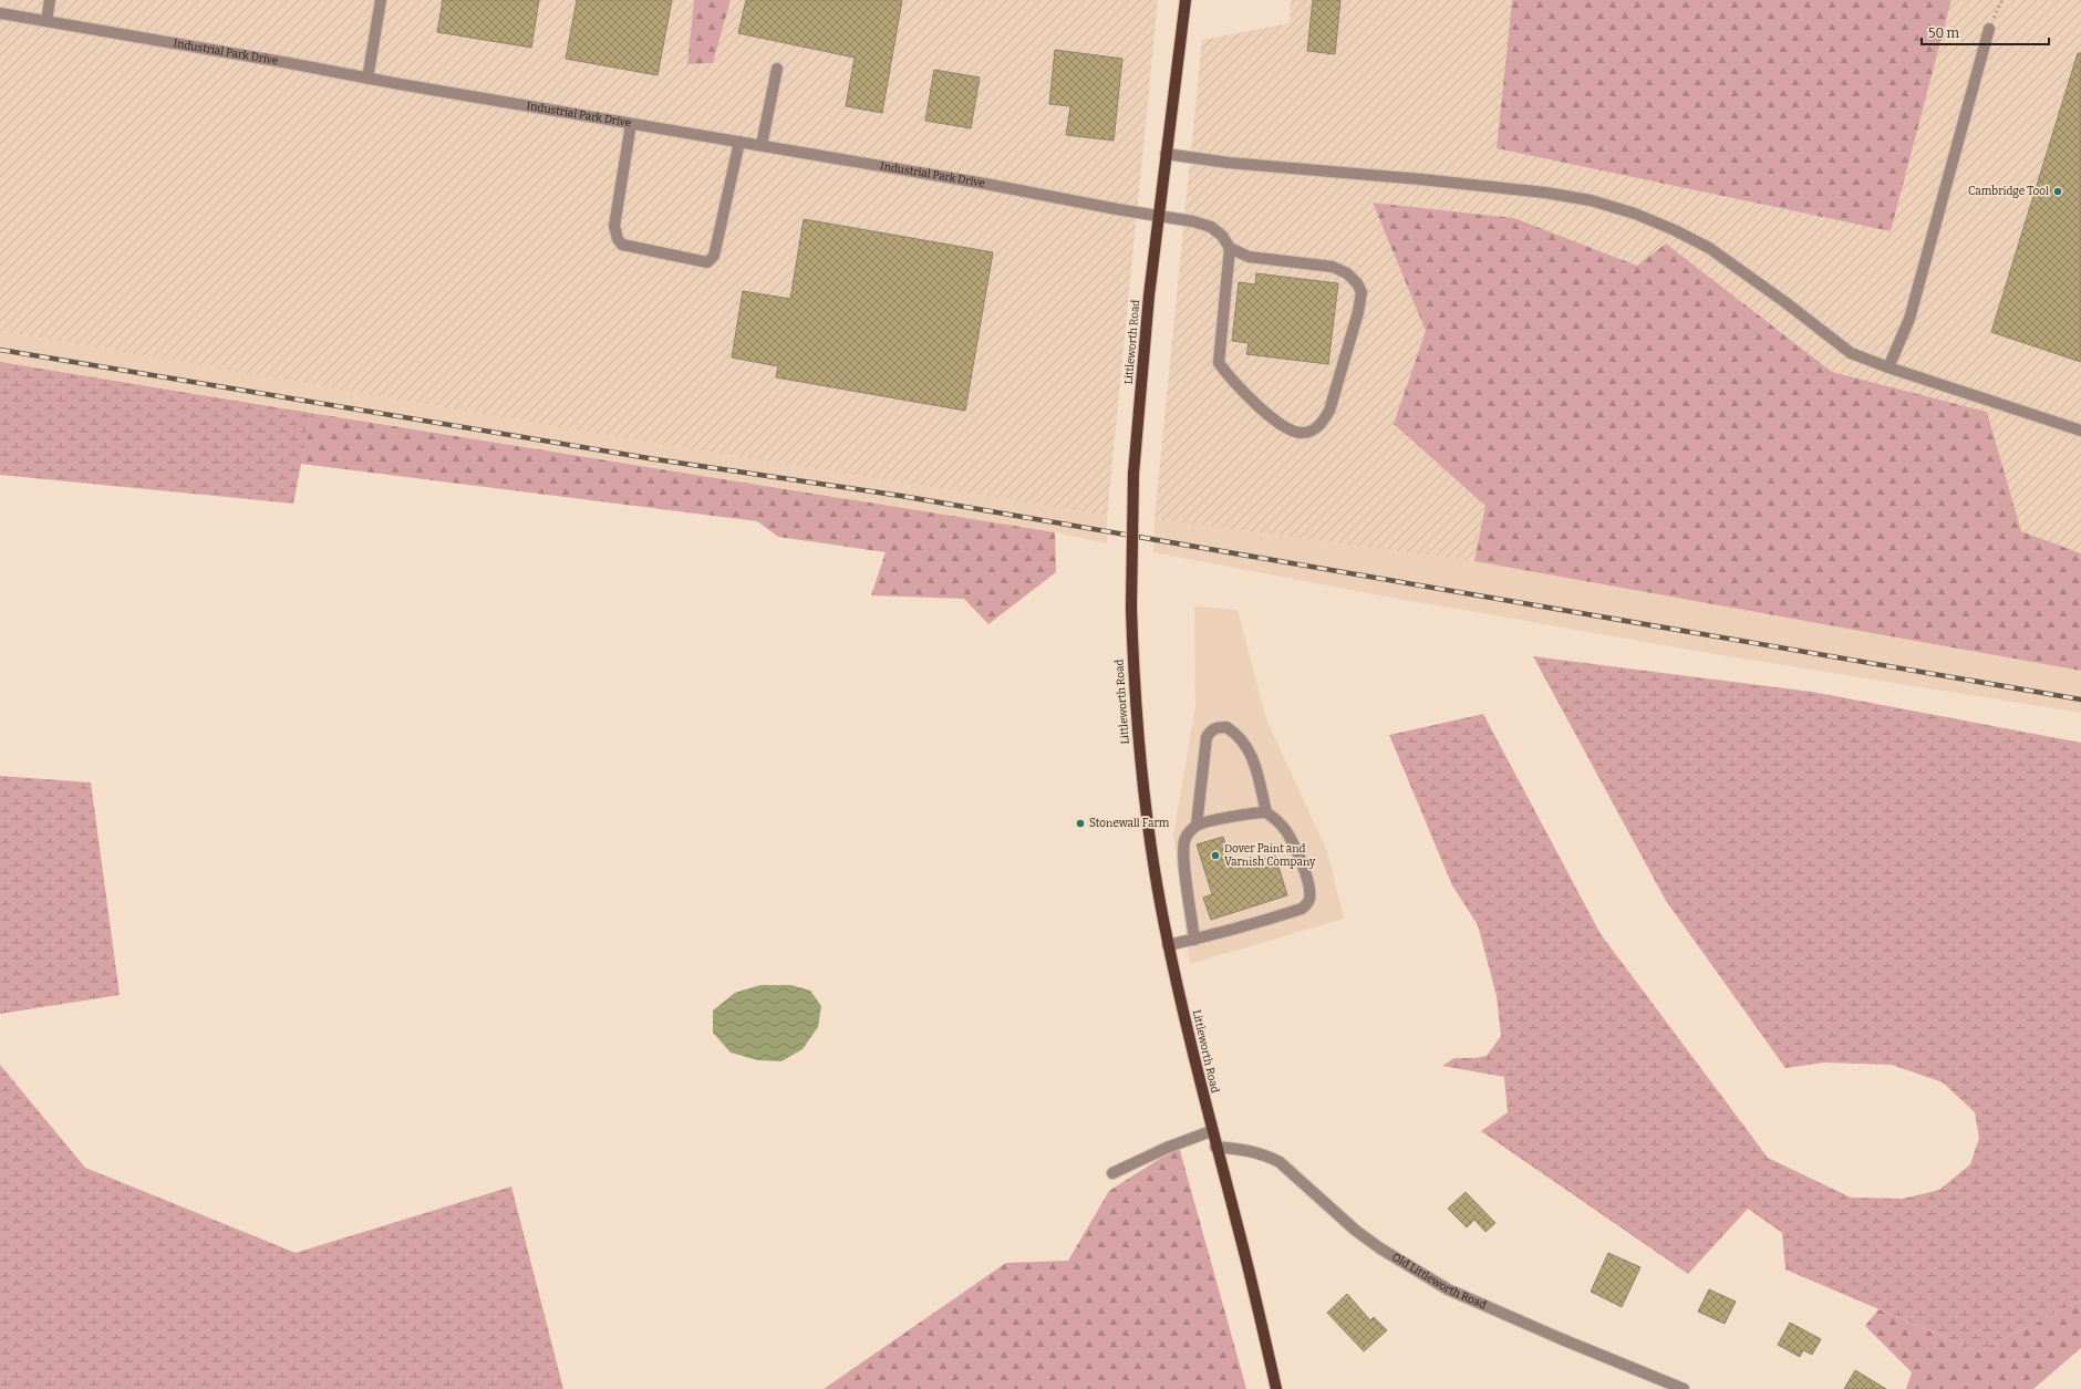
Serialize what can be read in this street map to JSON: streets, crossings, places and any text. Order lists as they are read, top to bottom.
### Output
{
  "streets": {
    "main road": ["Littleworth Road"],
    "street": ["Industrial Park Drive", "Old Littleworth Road"]
  },
  "crossings": [
    ["Industrial Park Drive", "Littleworth Road"],
    ["Littleworth Road", "Old Littleworth Road"]
  ],
  "places": ["Cambridge Tool", "Stonewall Farm", "Dover Paint and Varnish Company"],
  "scale_bar": "50 m"
}
